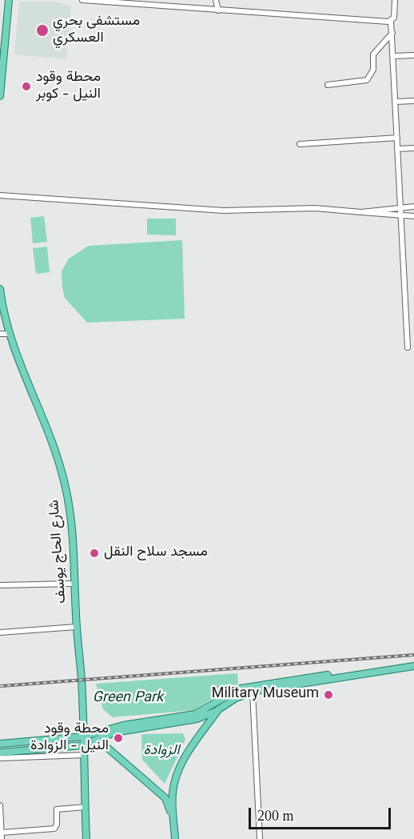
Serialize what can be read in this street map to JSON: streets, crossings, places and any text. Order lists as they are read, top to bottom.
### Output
{
  "streets": {
    "main road": ["شارع الحاج يوسف"]
  },
  "parks": ["Green Park", "الزوادة"],
  "places": [
    "مستشفى بحري العسكري",
    "محطة وقود النيل - كوبر",
    "مسجد سلاح النقل",
    "Military Museum",
    "محطة وقود النيل - الزوادة"
  ],
  "scale_bar": "200 m"
}
